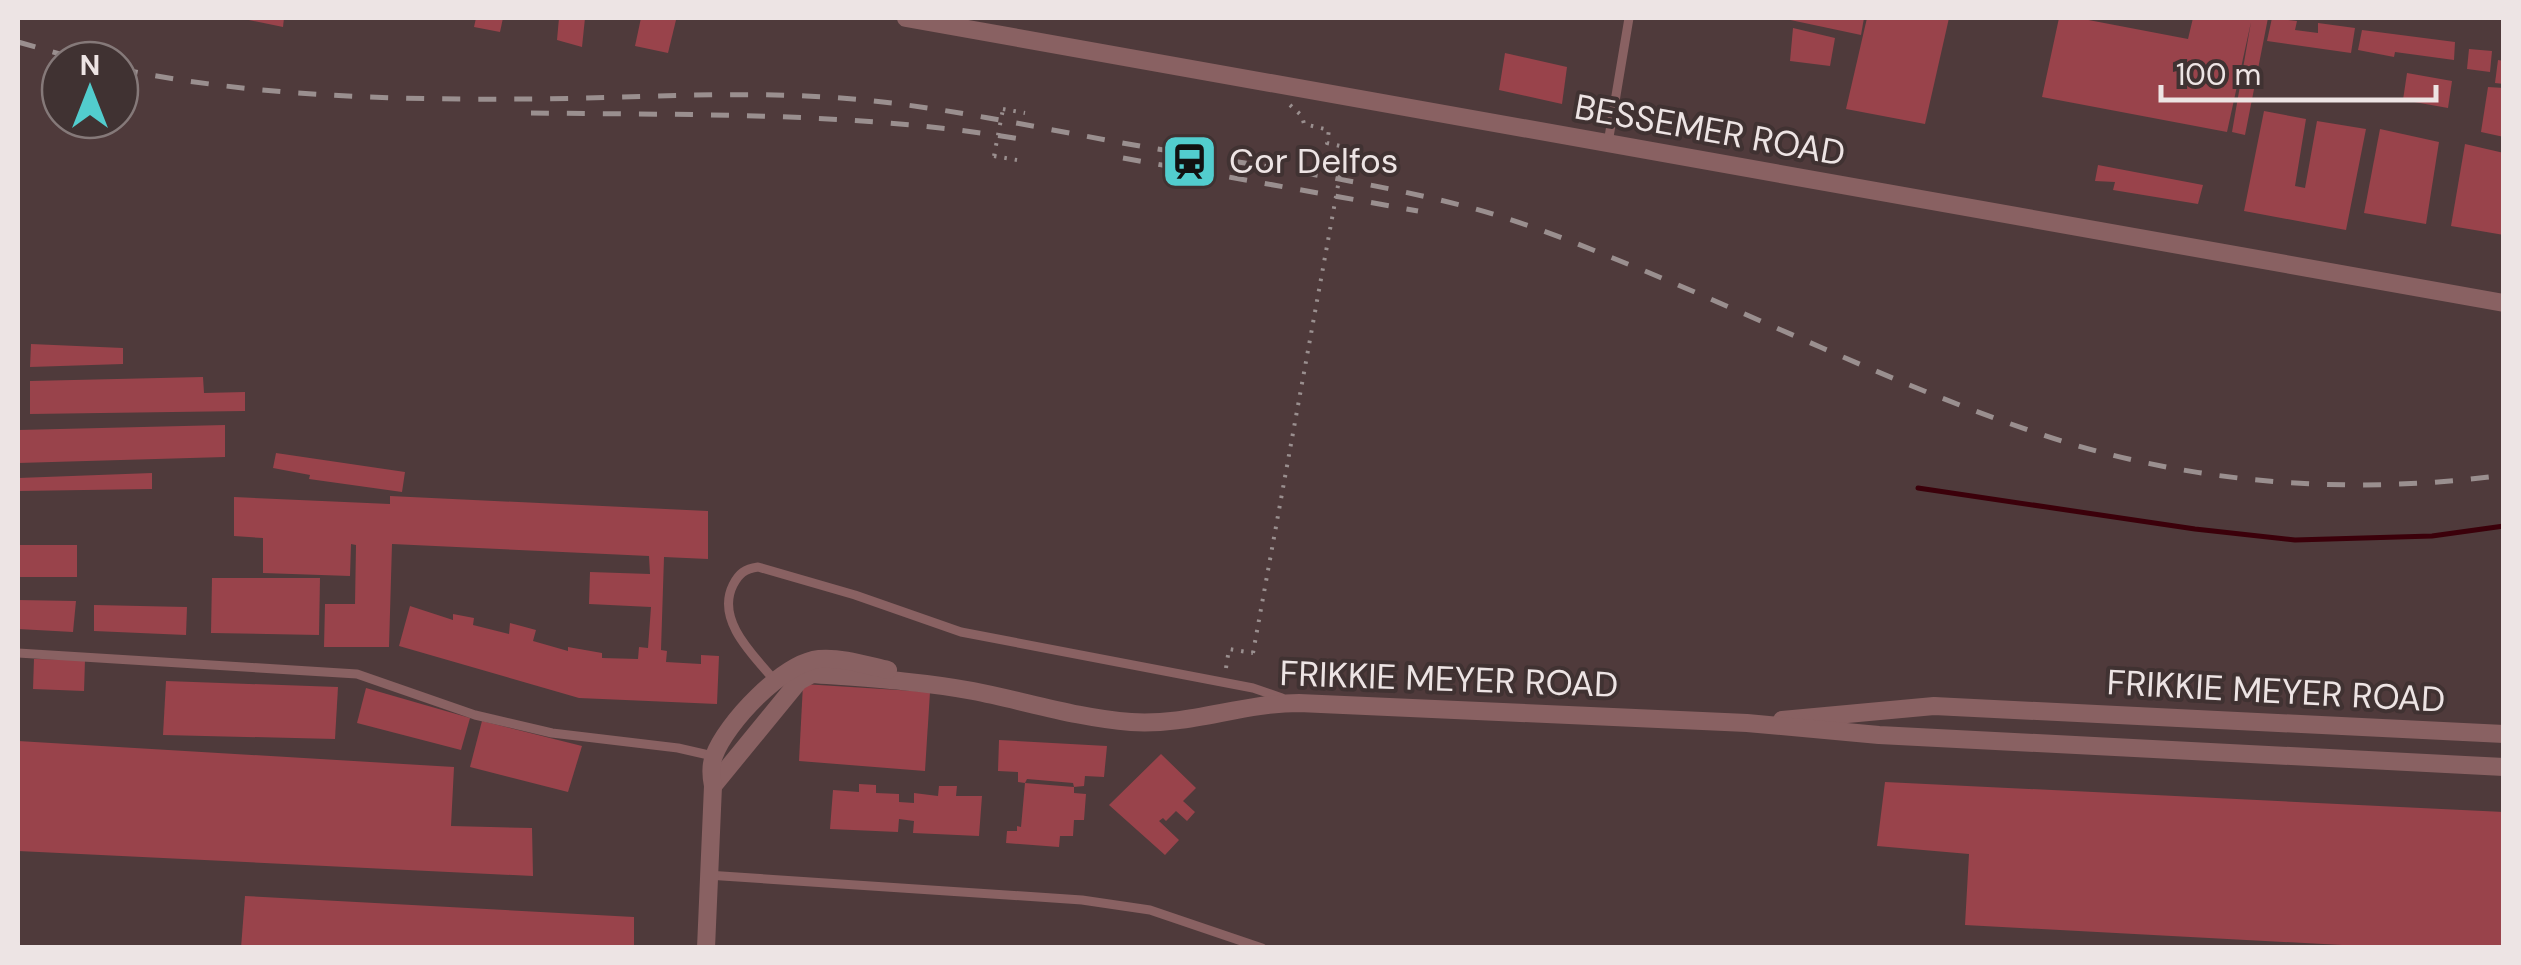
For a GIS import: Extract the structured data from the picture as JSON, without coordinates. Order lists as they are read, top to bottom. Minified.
{"streets":{"street":["BESSEMER ROAD","FRIKKIE MEYER ROAD"]},"places":{"station":["Cor Delfos"]},"scale_bar":"100 m","north":"top"}
